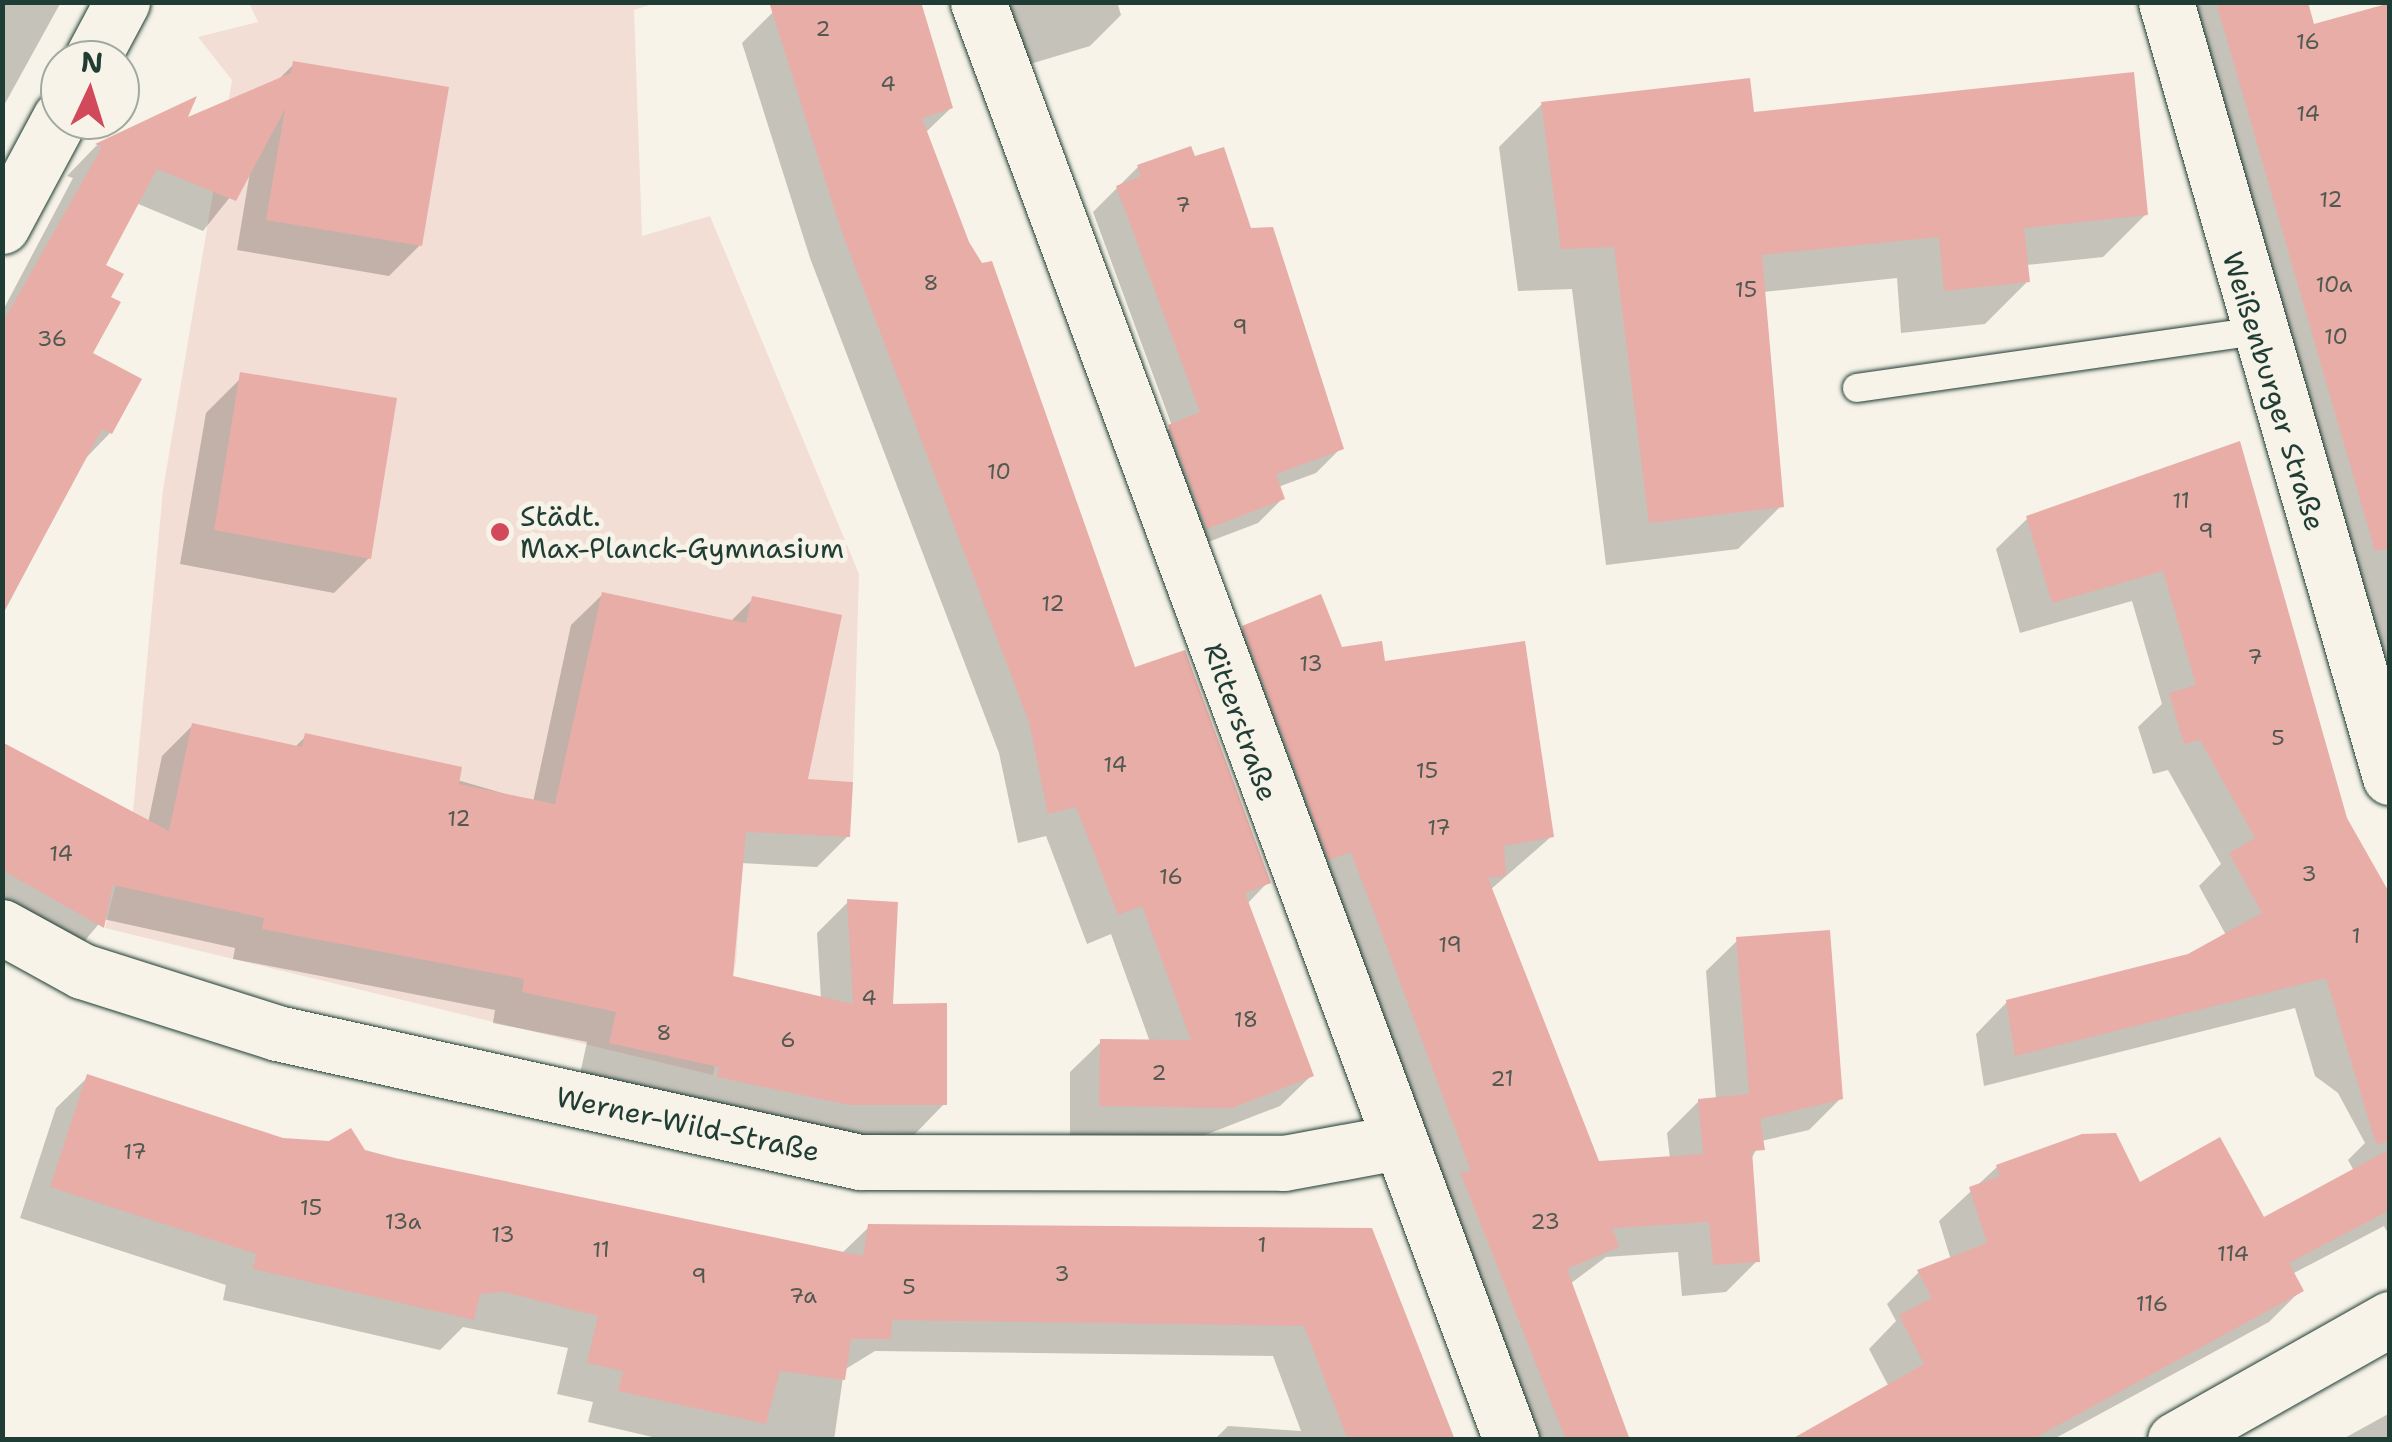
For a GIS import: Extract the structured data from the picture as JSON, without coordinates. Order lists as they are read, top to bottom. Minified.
{"streets":{"street":["Weißenburger Straße","Ritterstraße","Werner-Wild-Straße"]},"crossings":[["Ritterstraße","Werner-Wild-Straße"]],"places":["Städt. Max-Planck-Gymnasium"],"house_numbers":["2","16","4","14","12","7","8","10a","15","9","10","36","10","11","9","12","7","13","5","14","15","12","17","14","3","16","1","19","4","18","8","6","2","21","17","15","13a","23","13","1","11","114","3","9","5","7a","116"],"north":"top"}
